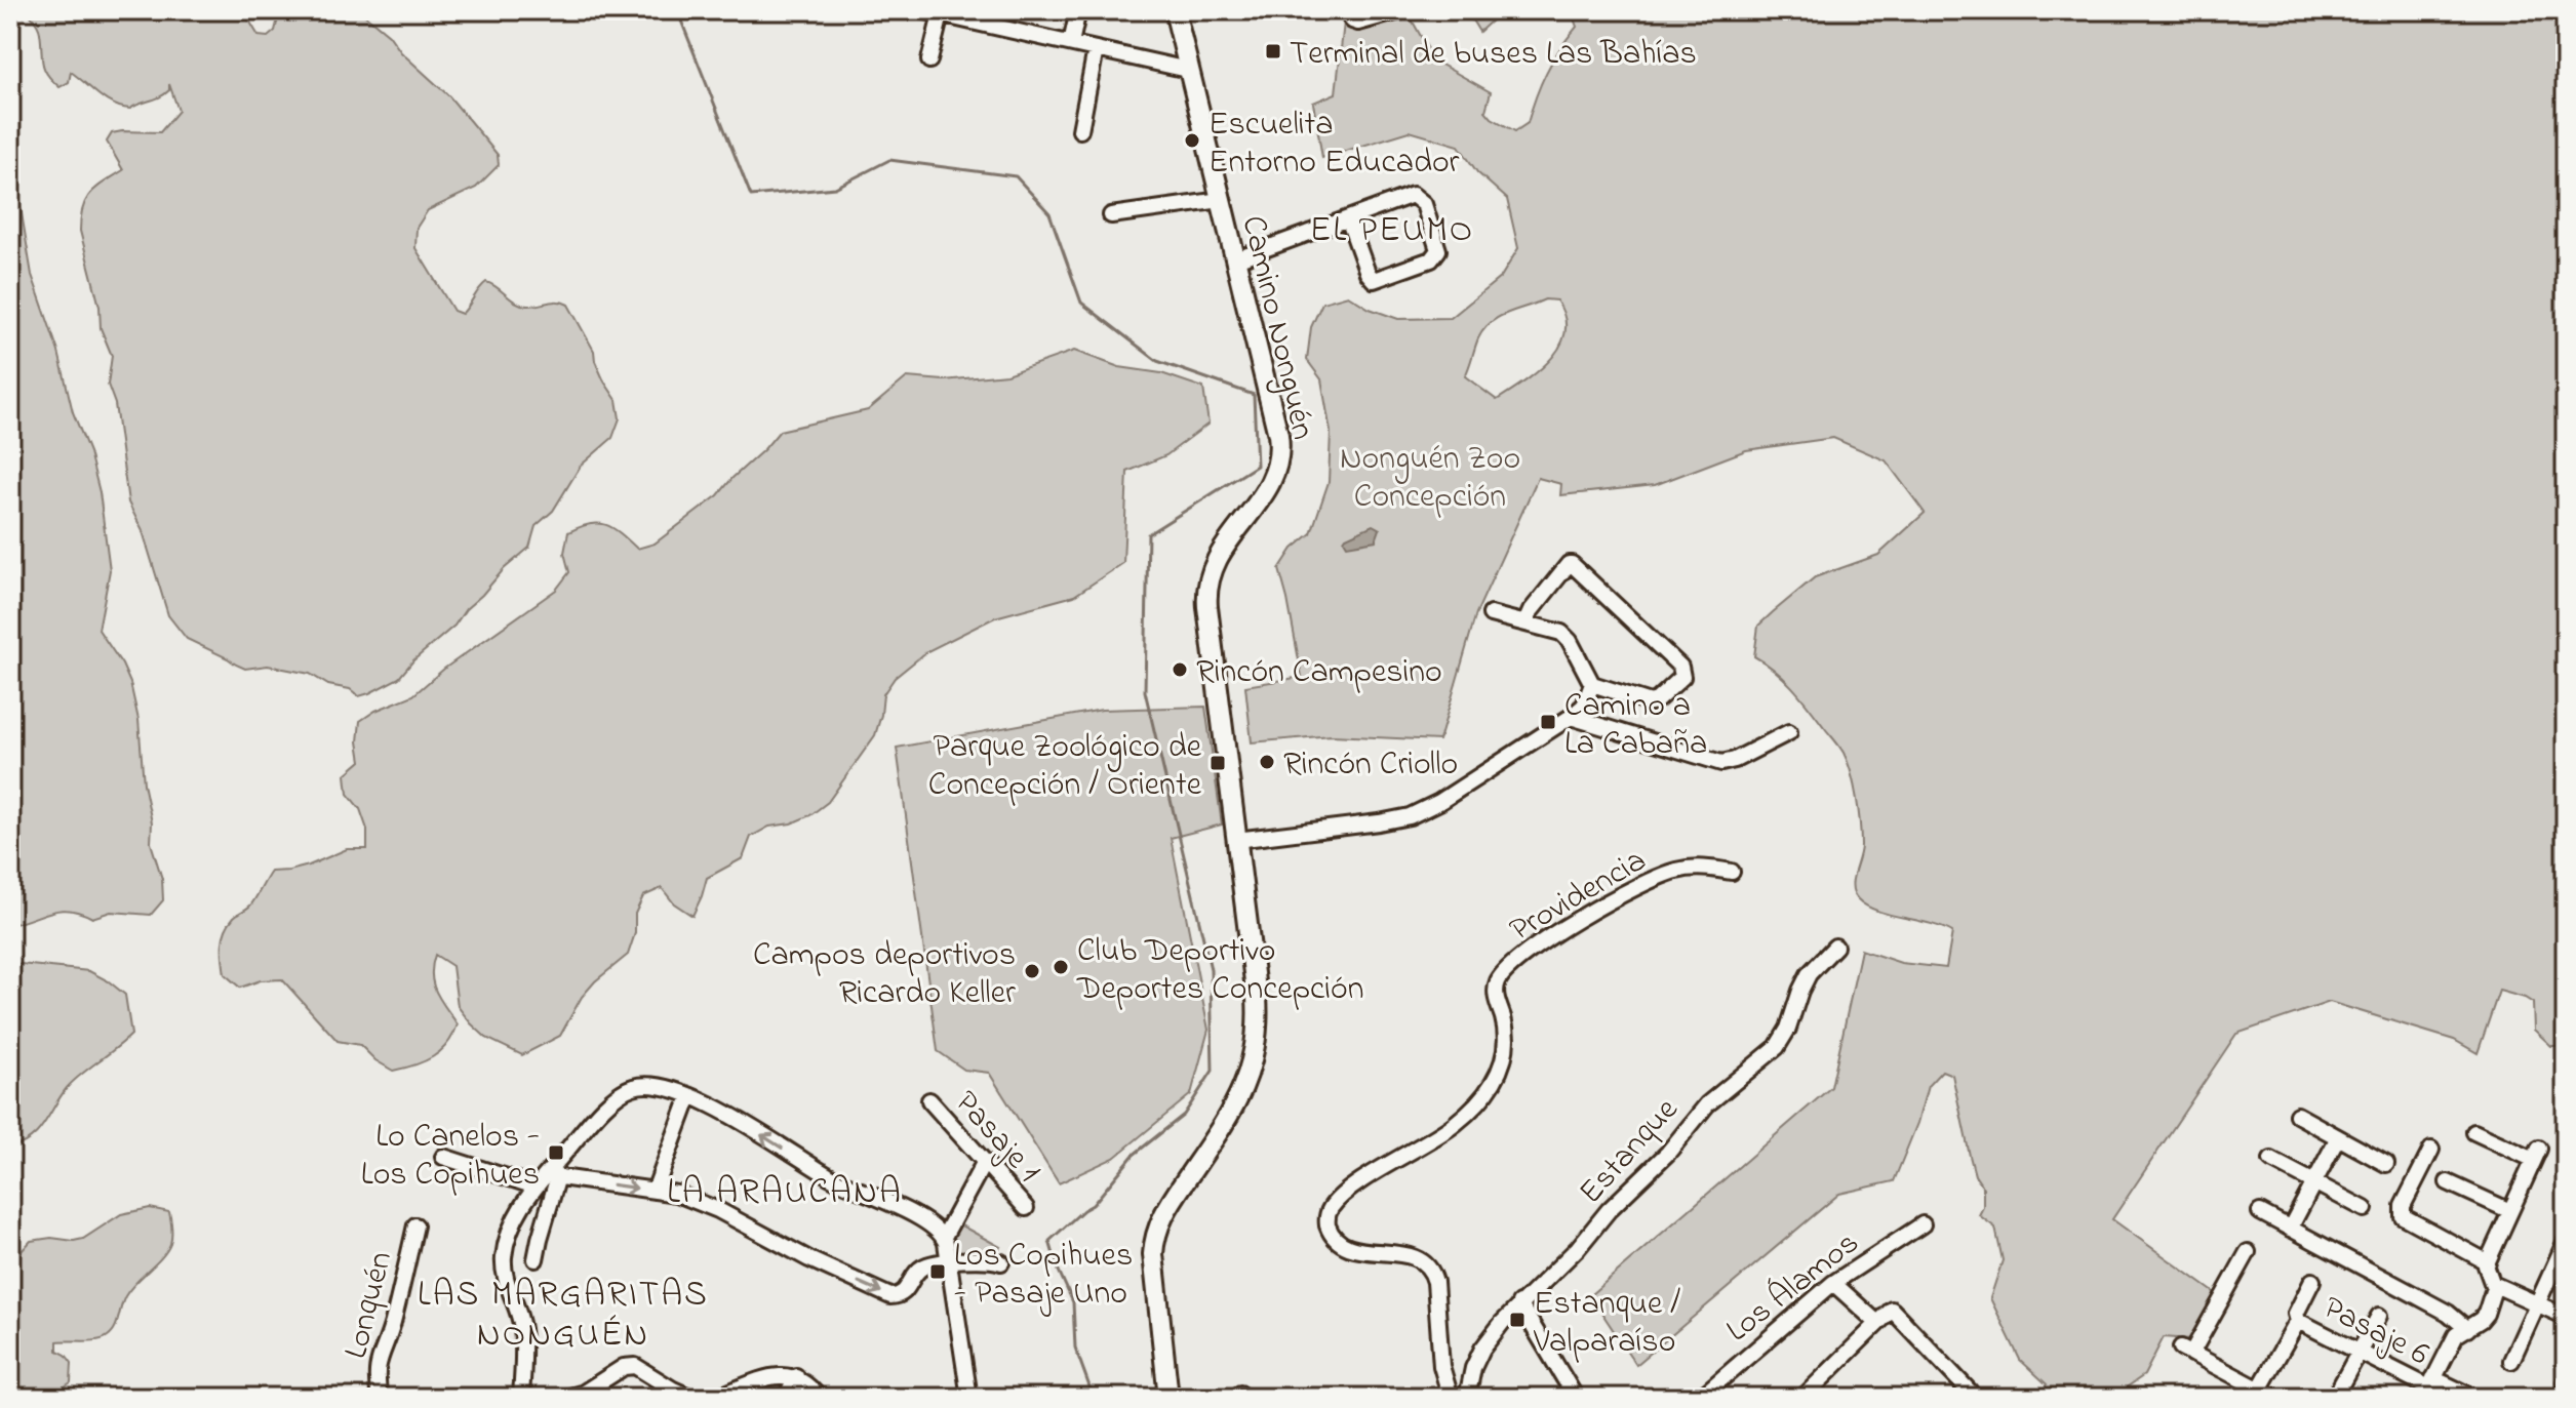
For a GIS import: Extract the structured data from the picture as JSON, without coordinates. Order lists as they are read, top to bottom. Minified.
{"streets":{"main road":["Camino Nonguén"],"street":["Providencia","Pasaje 1","Estanque","Los Álamos","Lonquén","Pasaje 6"]},"districts":["EL PEUMO","LA ARAUCANA","LAS MARGARITAS NONGUÉN"],"parks":["Nonguén Zoo Concepción"],"places":{"transit":["Terminal de buses Las Bahías","Camino a La Cabaña","Parque Zoológico de Concepción / Oriente","Lo Canelos - Los Copihues","Los Copihues - Pasaje Uno","Estanque / Valparaíso"],"other":["Escuelita Entorno Educador","Rincón Campesino","Rincón Criollo","Club Deportivo Deportes Concepción","Campos deportivos Ricardo Keller"]}}
